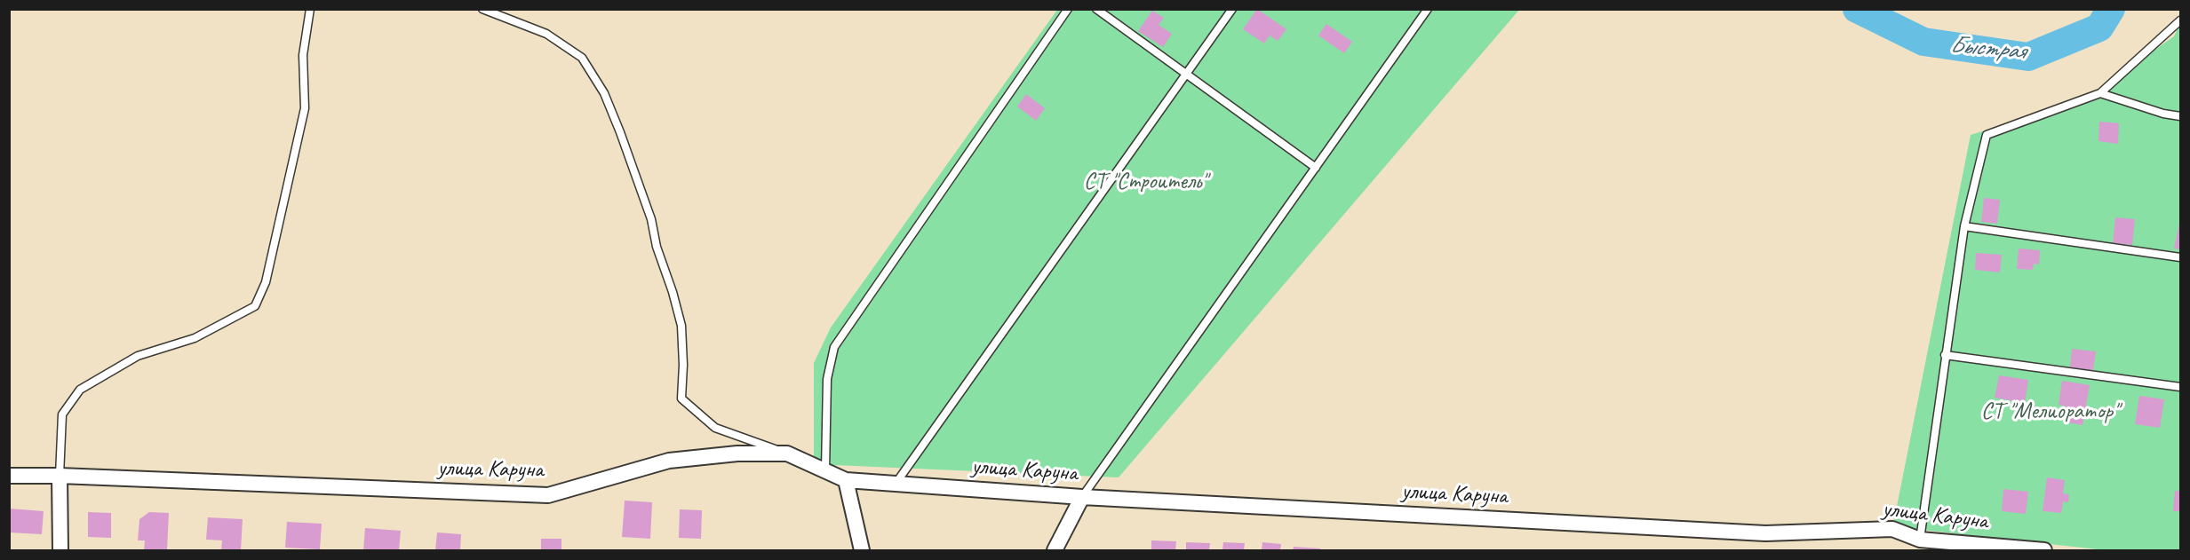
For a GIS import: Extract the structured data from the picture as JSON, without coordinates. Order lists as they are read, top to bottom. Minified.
{"streets":{"street":["улица Каруна"]},"water":["Быстрая"],"parks":["СТ \"Строитель\"","СТ \"Мелиоратор\""]}
